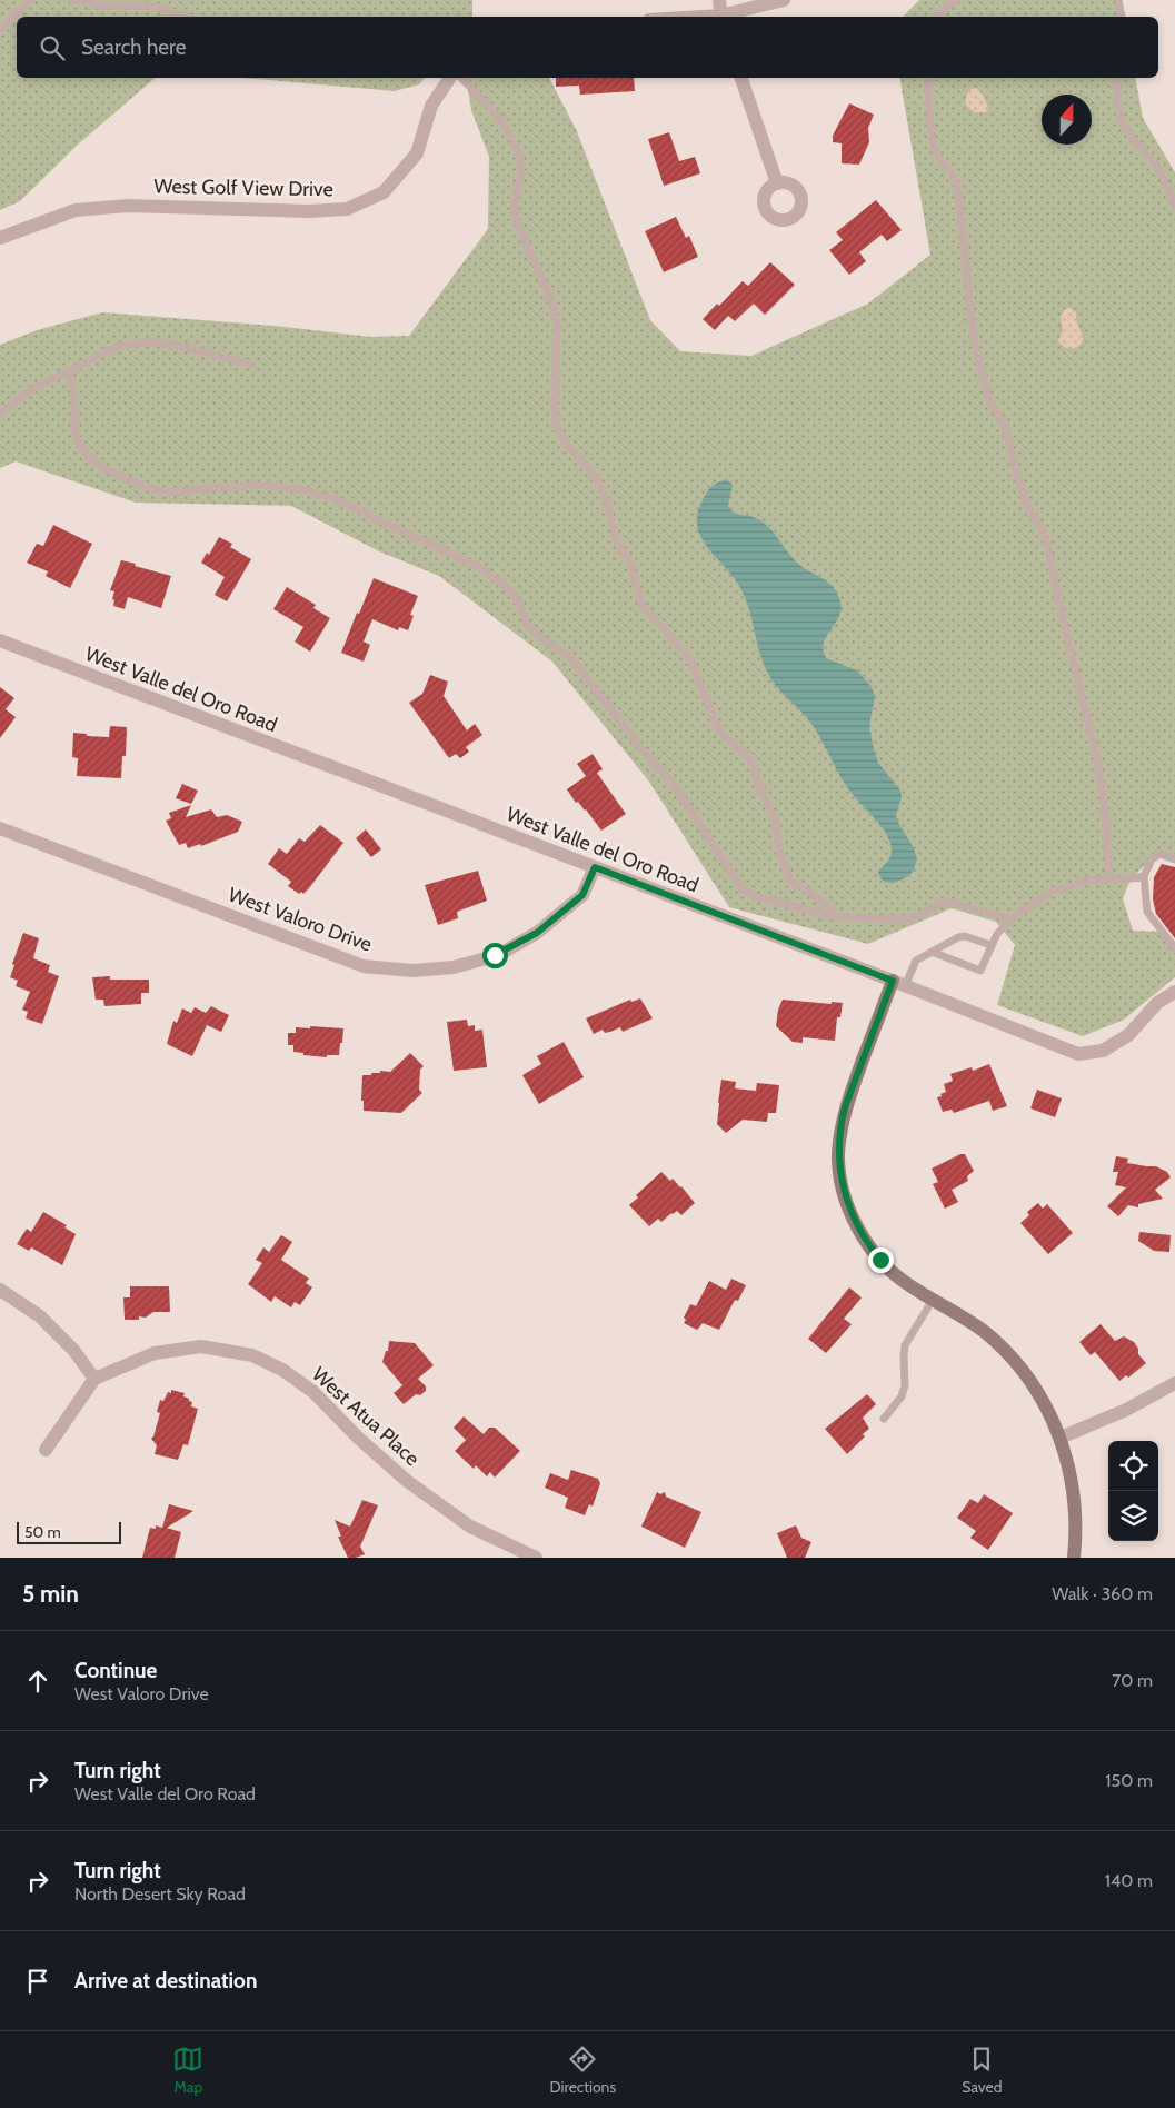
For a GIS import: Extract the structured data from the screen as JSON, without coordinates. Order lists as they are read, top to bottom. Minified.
{"streets":{"street":["West Golf View Drive","West Valle del Oro Road","West Valoro Drive","West Atua Place"]},"crossings":[["West Valle del Oro Road","West Valoro Drive"]],"scale_bar":"50 m","north":"top","page":{"search":"Search here","scale":"50 m","heading":["5 min","Walk · 360 m"],"list":[["Continue","West Valoro Drive","70 m"],["Turn right","West Valle del Oro Road","150 m"],["Turn right","North Desert Sky Road","140 m"],"Arrive at destination"],"nav":["Map","Directions","Saved"]}}
